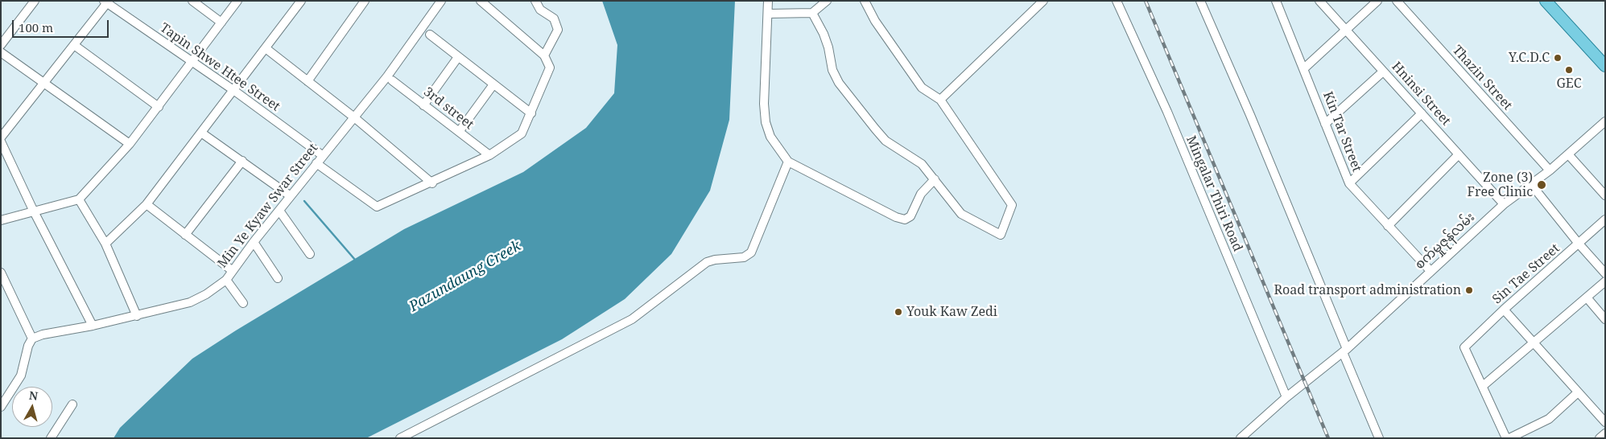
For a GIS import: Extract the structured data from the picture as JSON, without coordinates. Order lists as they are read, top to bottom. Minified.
{"streets":{"street":["Tapin Shwe Htee Street","Thazin Street","Hninsi Street","3rd street","Kin Tar Street","Mingalar Thiri Road","Min Ye Kyaw Swar Street","စက်မှုဇုန်လမ်း","Sin Tae Street"]},"crossings":[["Tapin Shwe Htee Street","Min Ye Kyaw Swar Street"],["Thazin Street","စက်မှုဇုန်လမ်း"],["Hninsi Street","စက်မှုဇုန်လမ်း"],["Kin Tar Street","စက်မှုဇုန်လမ်း"],["Mingalar Thiri Road","စက်မှုဇုန်လမ်း"]],"water":["Pazundaung Creek"],"places":["Y.C.D.C","GEC","Zone (3) Free Clinic","Road transport administration","Youk Kaw Zedi"],"scale_bar":"100 m","north":"top"}
